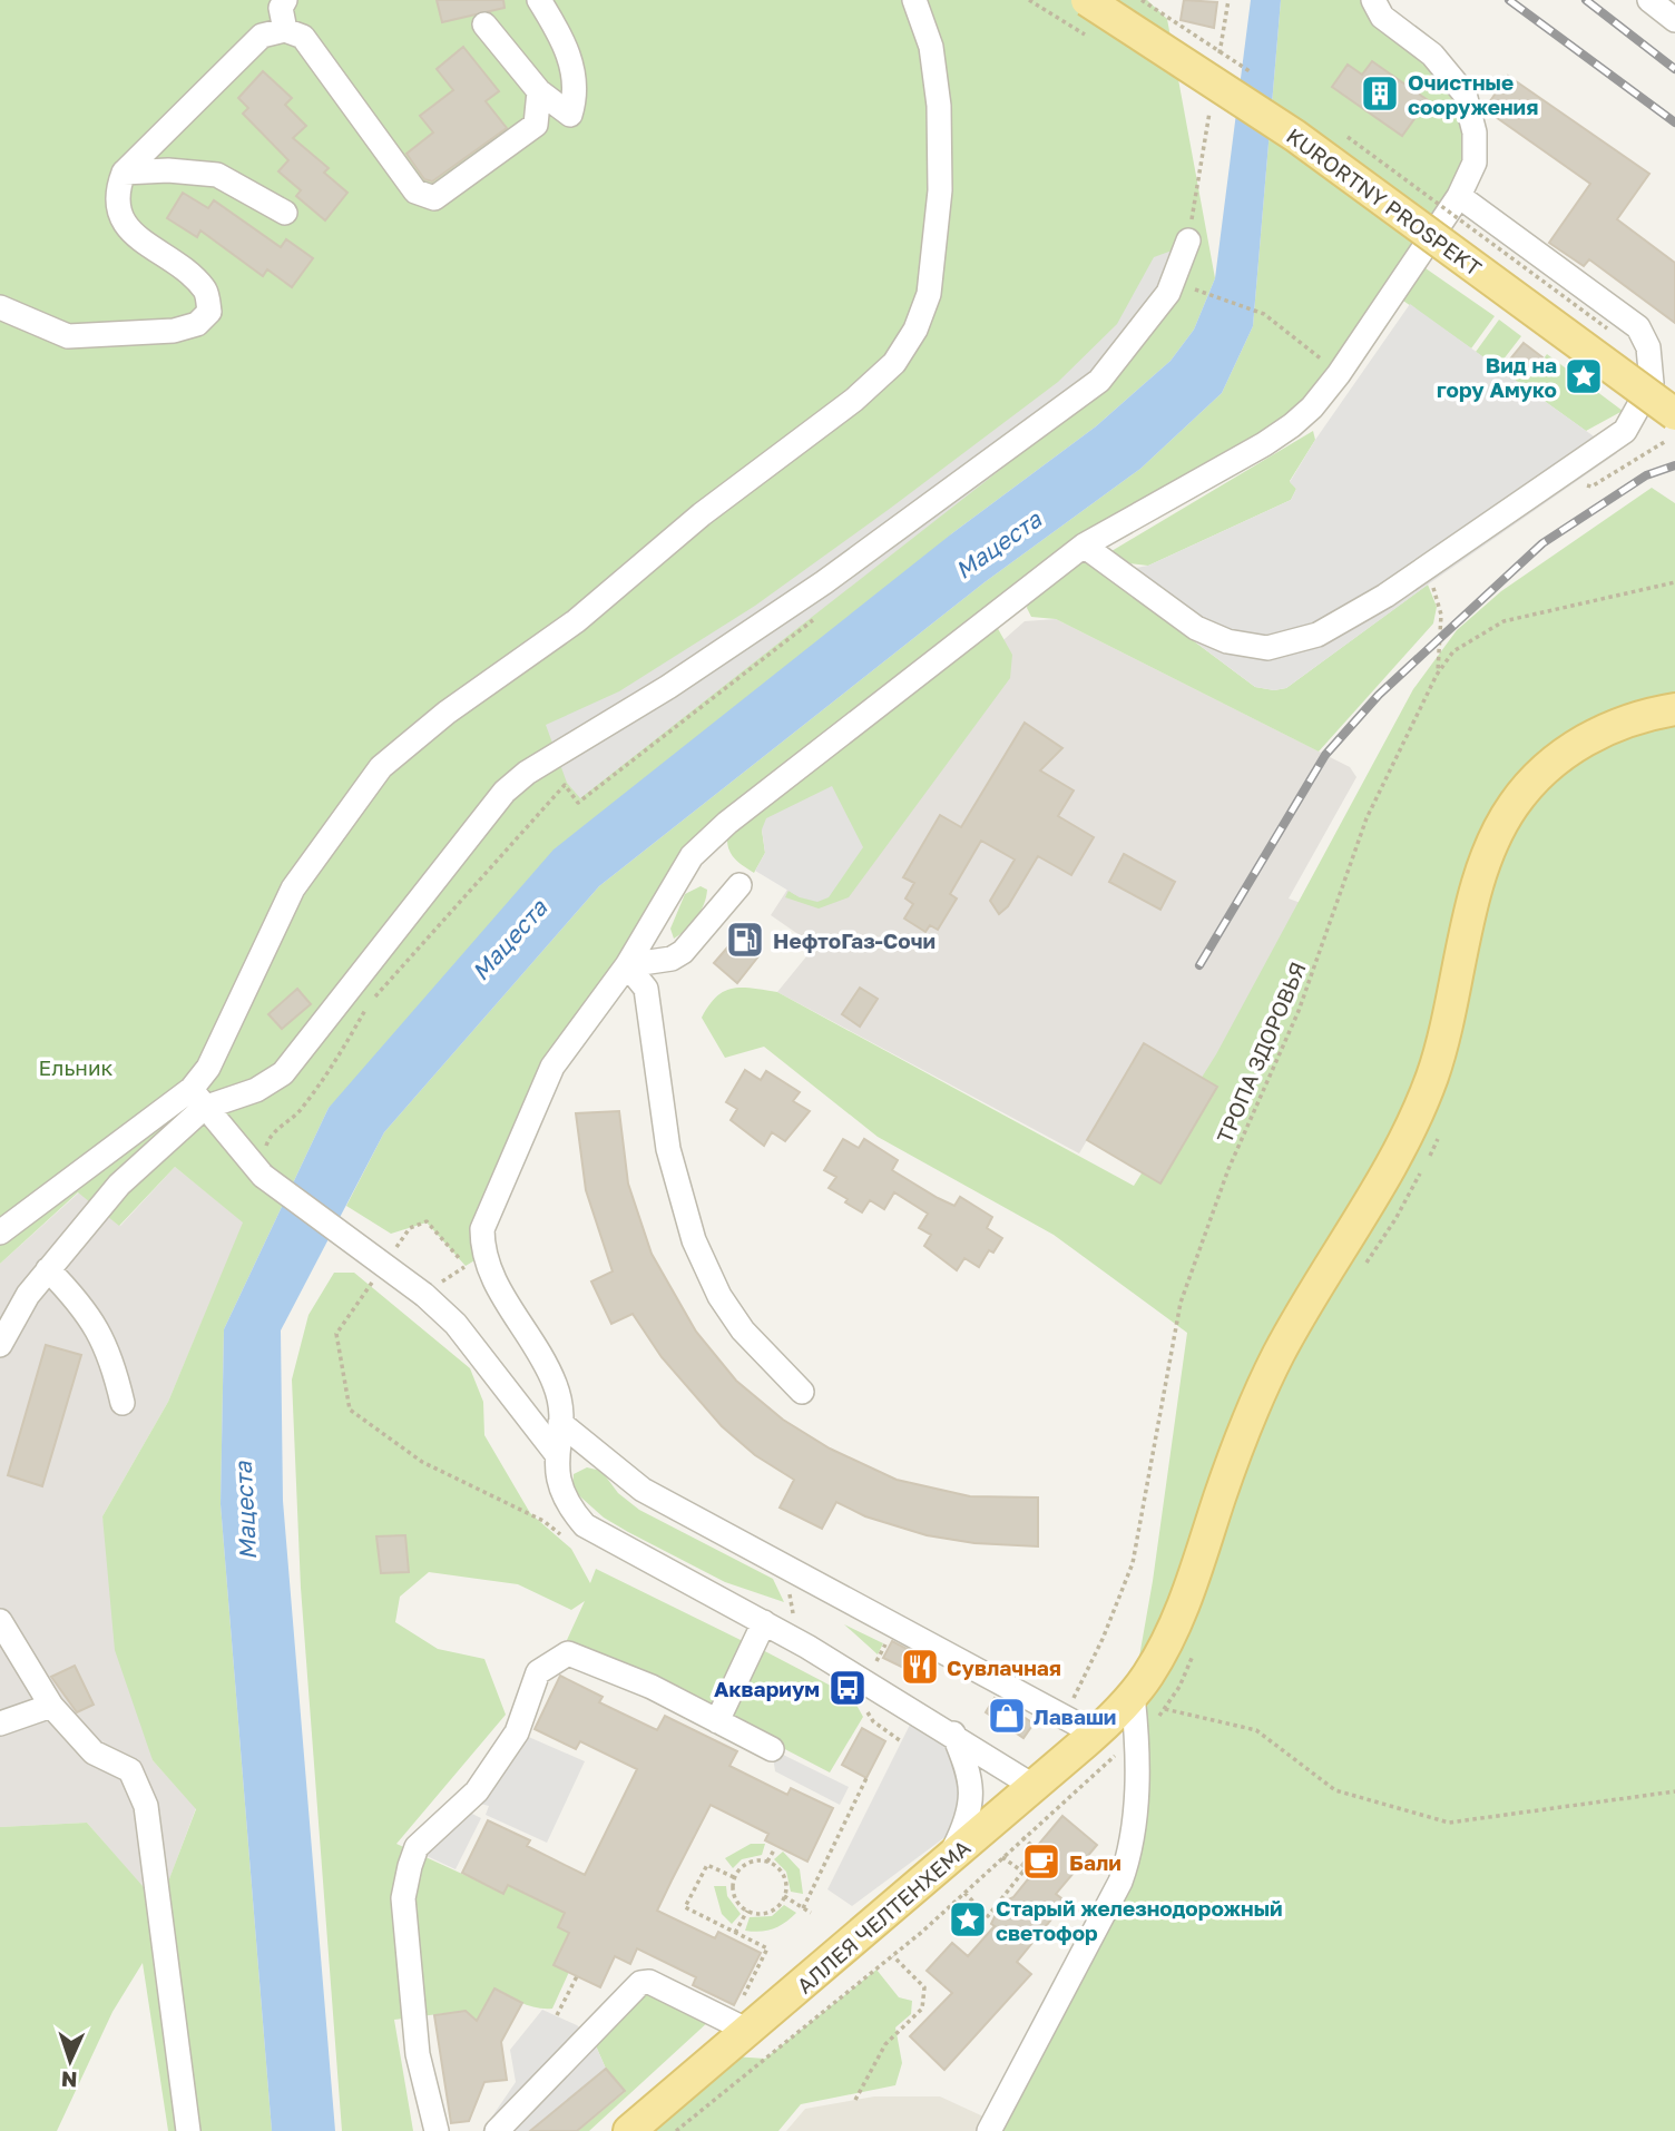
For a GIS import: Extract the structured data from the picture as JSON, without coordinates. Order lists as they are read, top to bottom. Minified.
{"streets":{"main road":["KURORTNY PROSPEKT","АЛЛЕЯ ЧЕЛТЕНХЕМА"],"path":["ТРОПА ЗДОРОВЬЯ"]},"water":["Мацеста"],"parks":["Ельник"],"places":{"building":["Очистные сооружения"],"place":["Вид на гору Амуко","Старый железнодорожный светофор"],"fuel station":["НефтоГаз-Сочи"],"restaurant":["Сувлачная"],"bus stop":["Аквариум"],"shop":["Лаваши"],"cafe":["Бали"]},"north":"bottom"}
